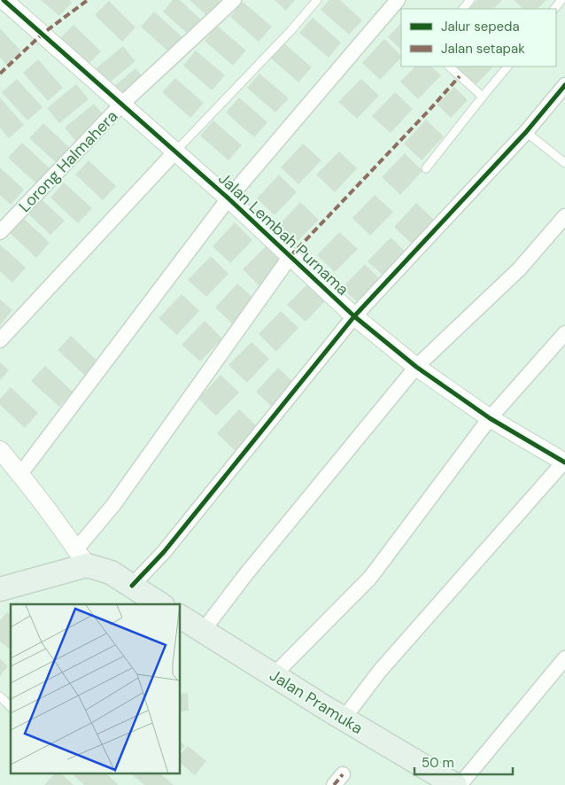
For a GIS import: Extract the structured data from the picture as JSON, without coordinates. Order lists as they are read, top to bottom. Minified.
{"streets":{"main road":["Jalan Pramuka"],"street":["Lorong Halmahera","Jalan Lembah Purnama"]},"crossings":[["Lorong Halmahera","Jalan Lembah Purnama"]],"legend":["Jalur sepeda","Jalan setapak"],"scale_bar":"50 m"}
